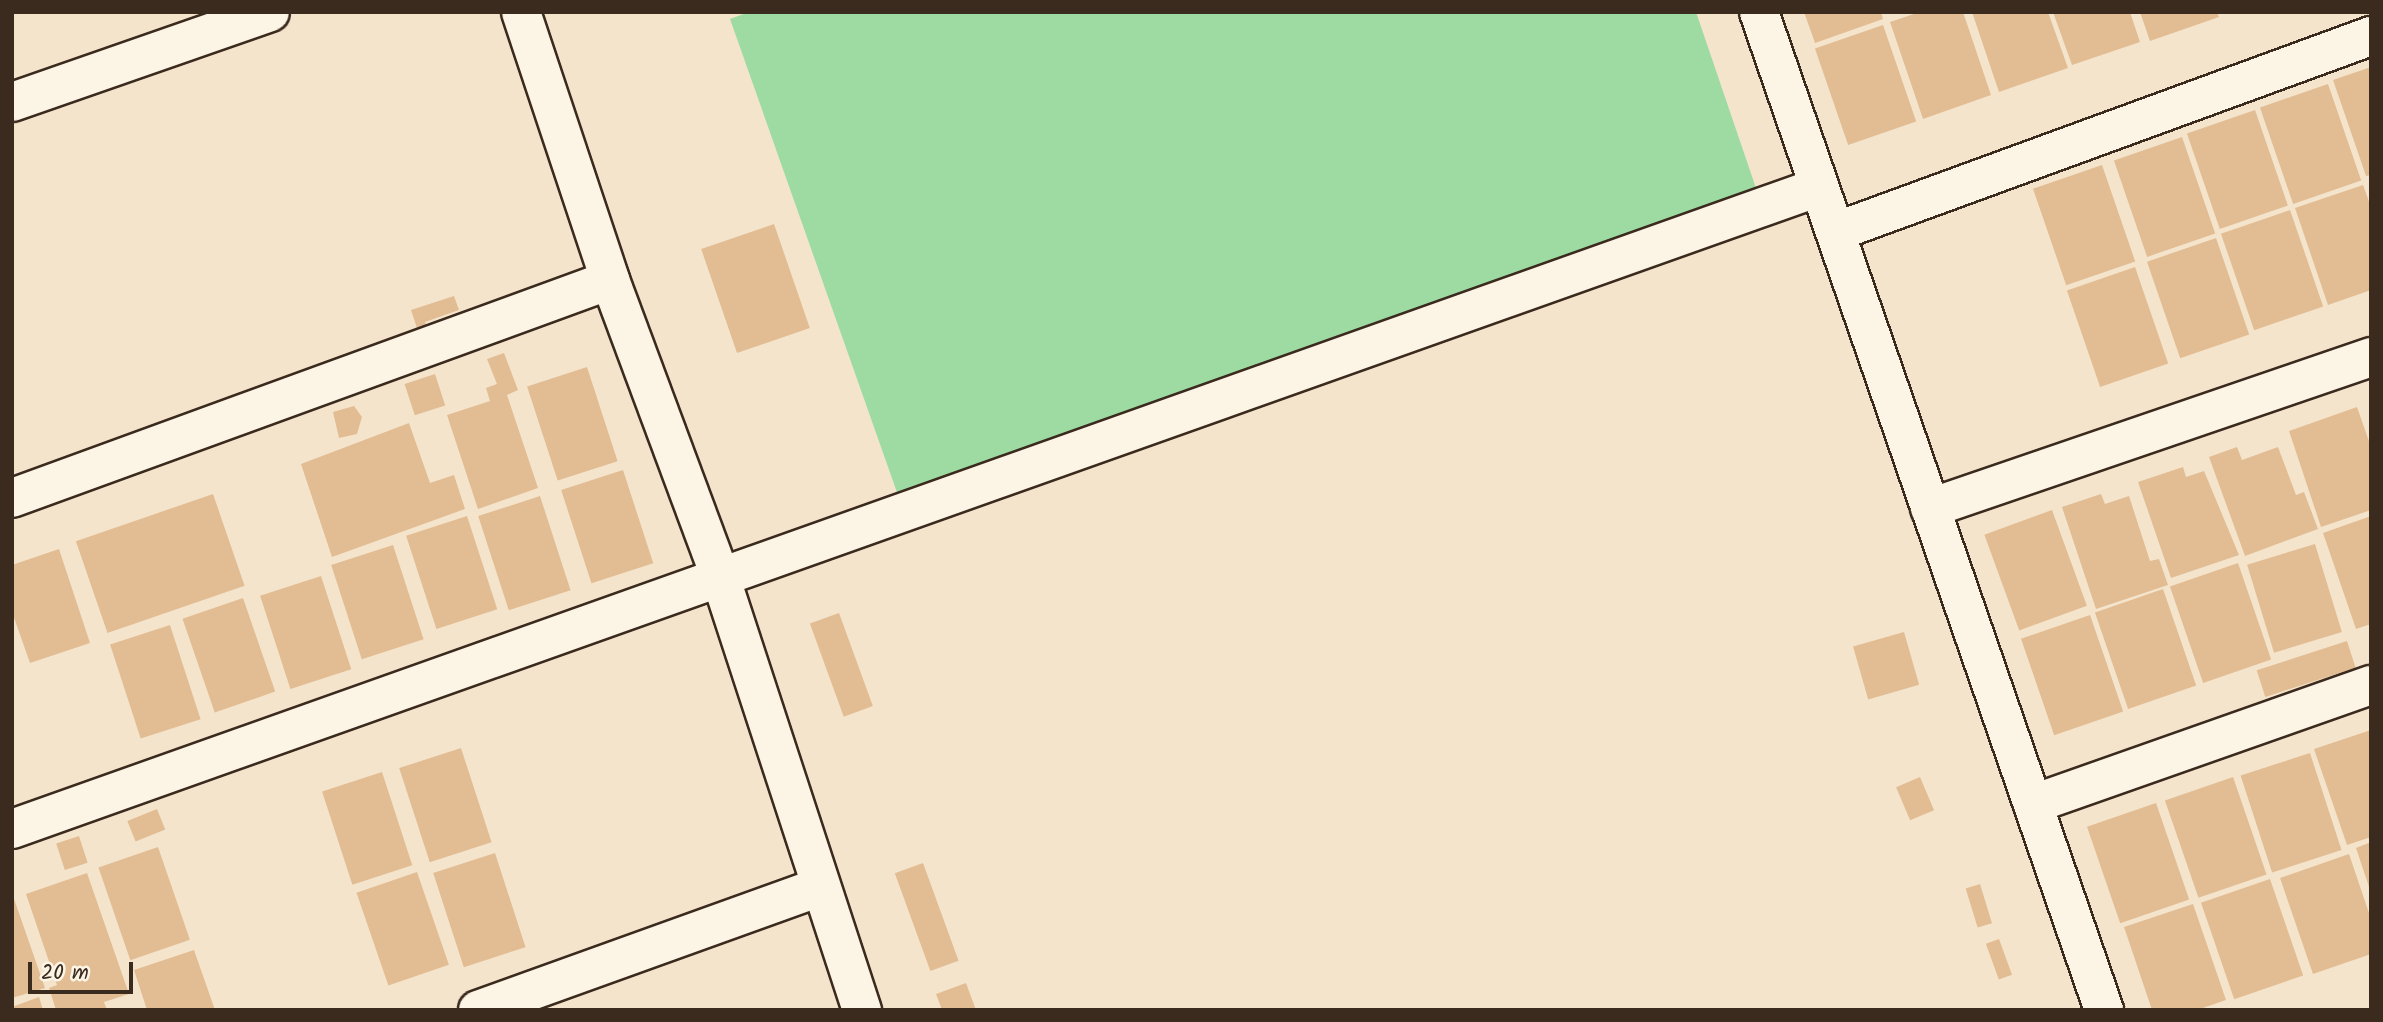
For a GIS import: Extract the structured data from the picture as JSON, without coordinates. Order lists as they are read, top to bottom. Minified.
{"scale_bar":"20 m"}
